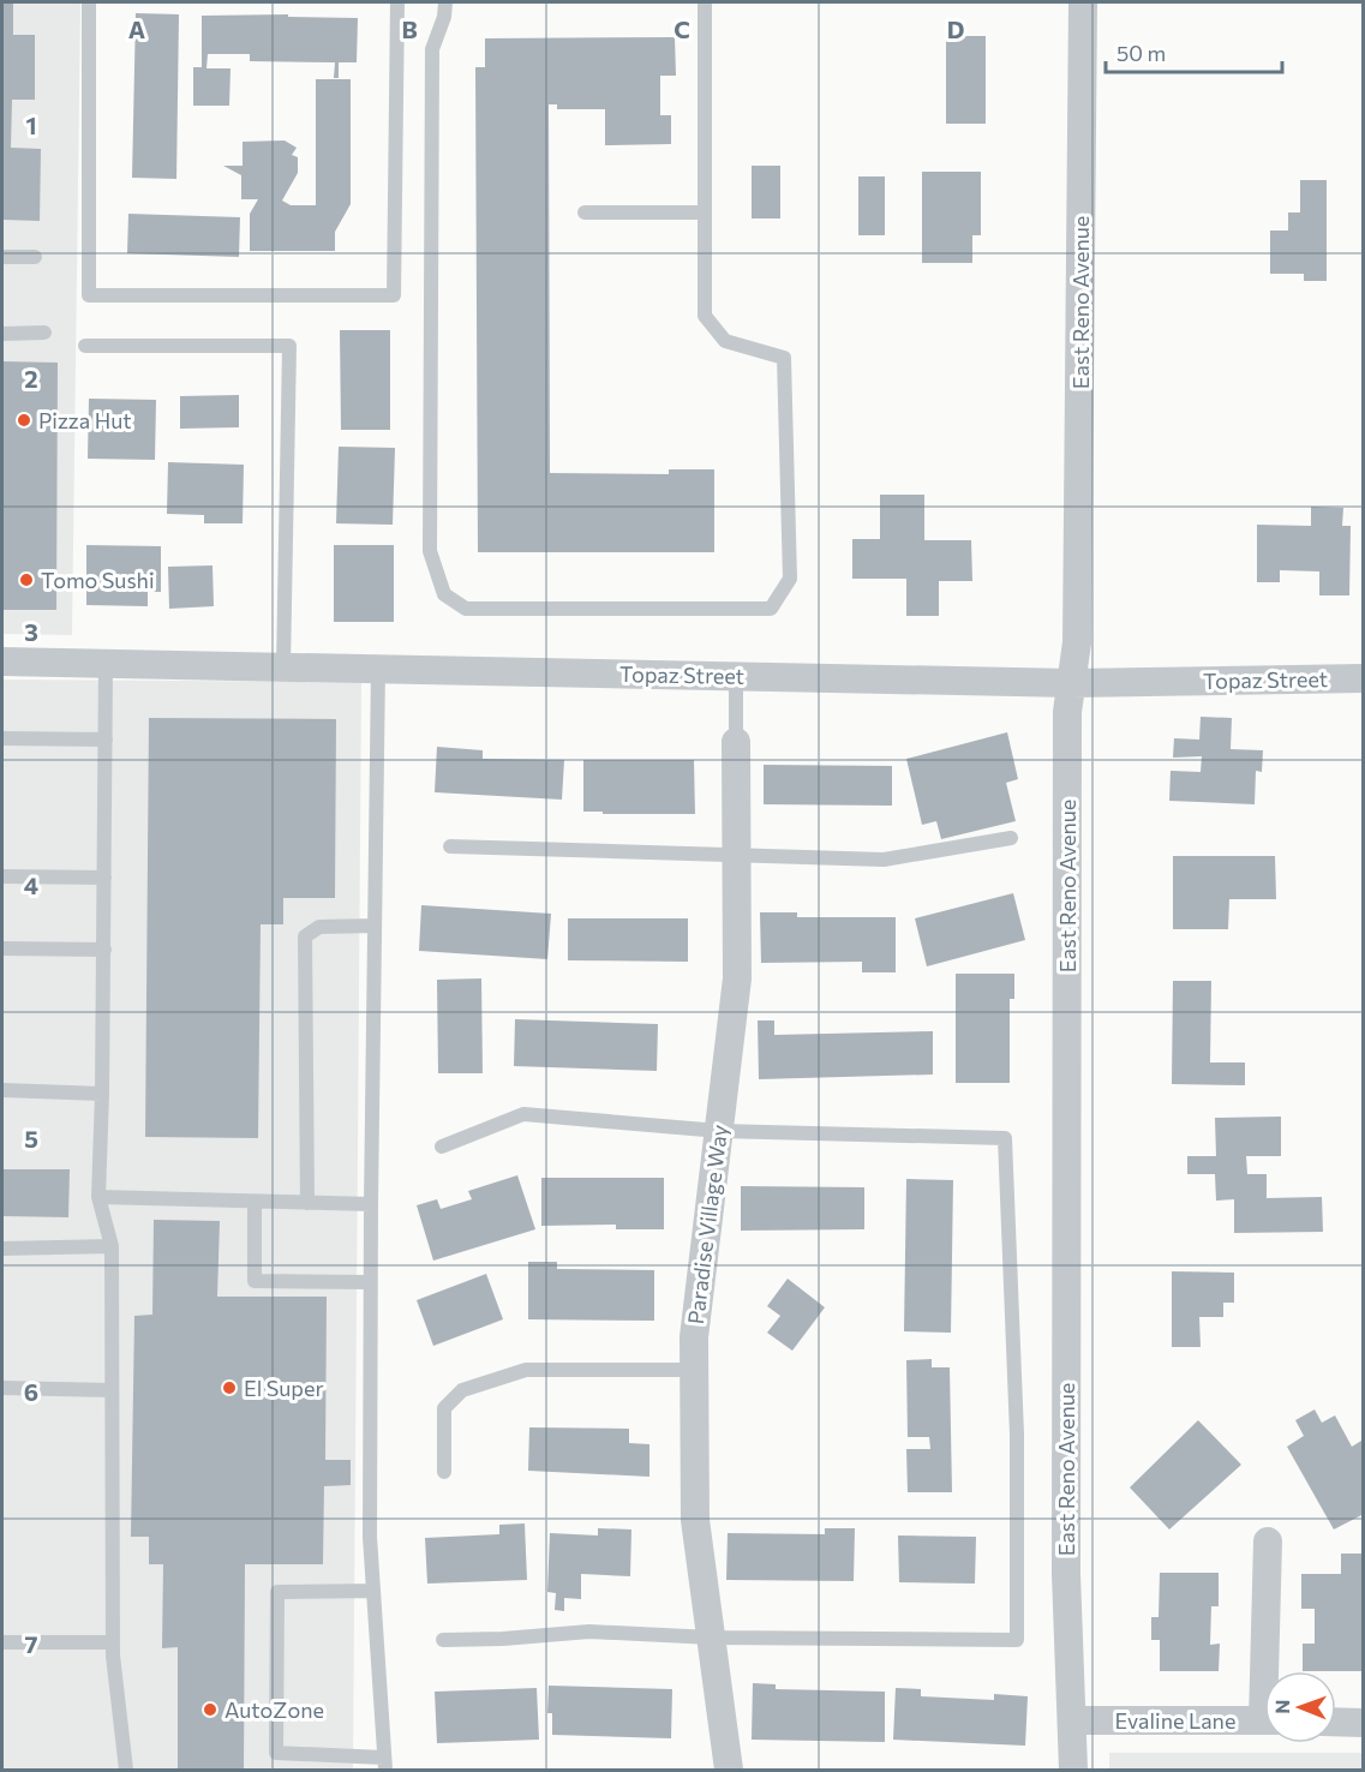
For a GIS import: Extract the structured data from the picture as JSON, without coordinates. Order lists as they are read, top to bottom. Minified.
{"streets":{"street":["East Reno Avenue","Topaz Street","Paradise Village Way","Evaline Lane"]},"crossings":[["East Reno Avenue","Topaz Street"],["East Reno Avenue","Evaline Lane"],["Topaz Street","Paradise Village Way"]],"places":["Pizza Hut","Tomo Sushi","El Super","AutoZone"],"scale_bar":"50 m","north":"left","grid":{"columns":["A","B","C","D"],"rows":["1","2","3","4","5","6","7"]}}
